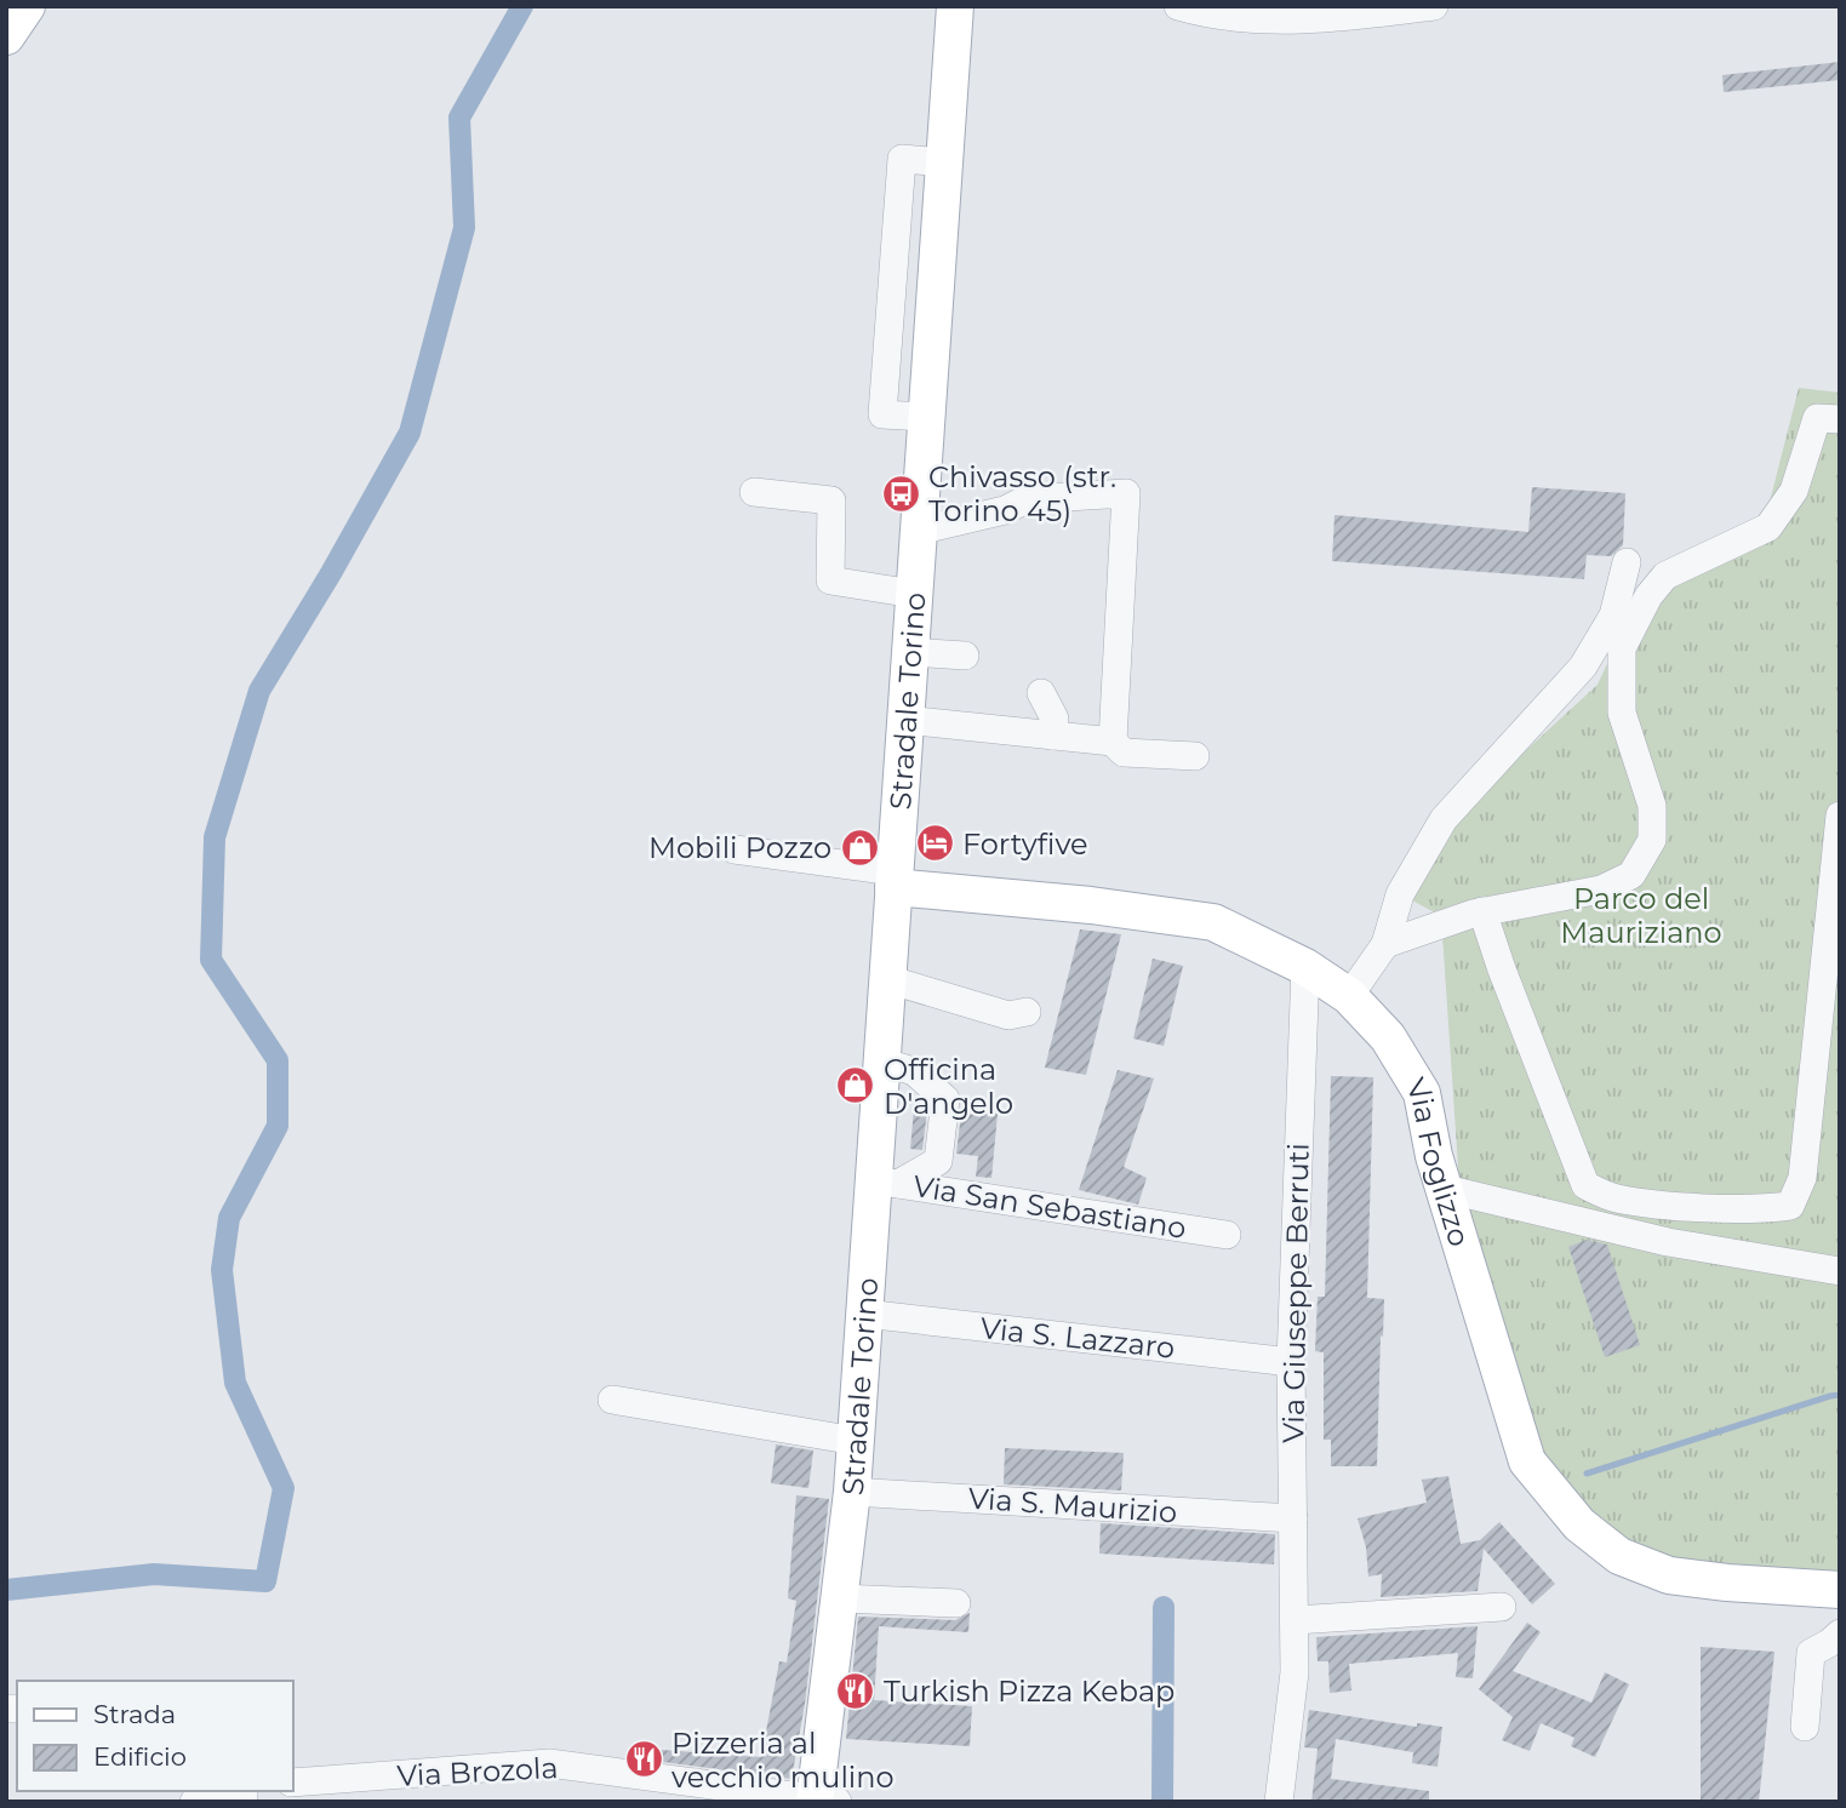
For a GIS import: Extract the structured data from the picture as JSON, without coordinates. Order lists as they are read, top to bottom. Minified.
{"streets":{"main road":["Stradale Torino","Via Foglizzo"],"street":["Via San Sebastiano","Via Giuseppe Berruti","Via S. Lazzaro","Via S. Maurizio","Via Brozola"]},"crossings":[["Stradale Torino","Via Foglizzo"],["Stradale Torino","Via San Sebastiano"],["Stradale Torino","Via S. Lazzaro"],["Stradale Torino","Via S. Maurizio"],["Stradale Torino","Via Brozola"],["Via Foglizzo","Via Giuseppe Berruti"],["Via Giuseppe Berruti","Via S. Lazzaro"],["Via Giuseppe Berruti","Via S. Maurizio"]],"parks":["Parco del Mauriziano"],"places":{"bus stop":["Chivasso (str. Torino 45)"],"hotel":["Fortyfive"],"shop":["Mobili Pozzo","Officina D'angelo"],"restaurant":["Turkish Pizza Kebap","Pizzeria al vecchio mulino"]},"legend":["Strada","Edificio"]}
